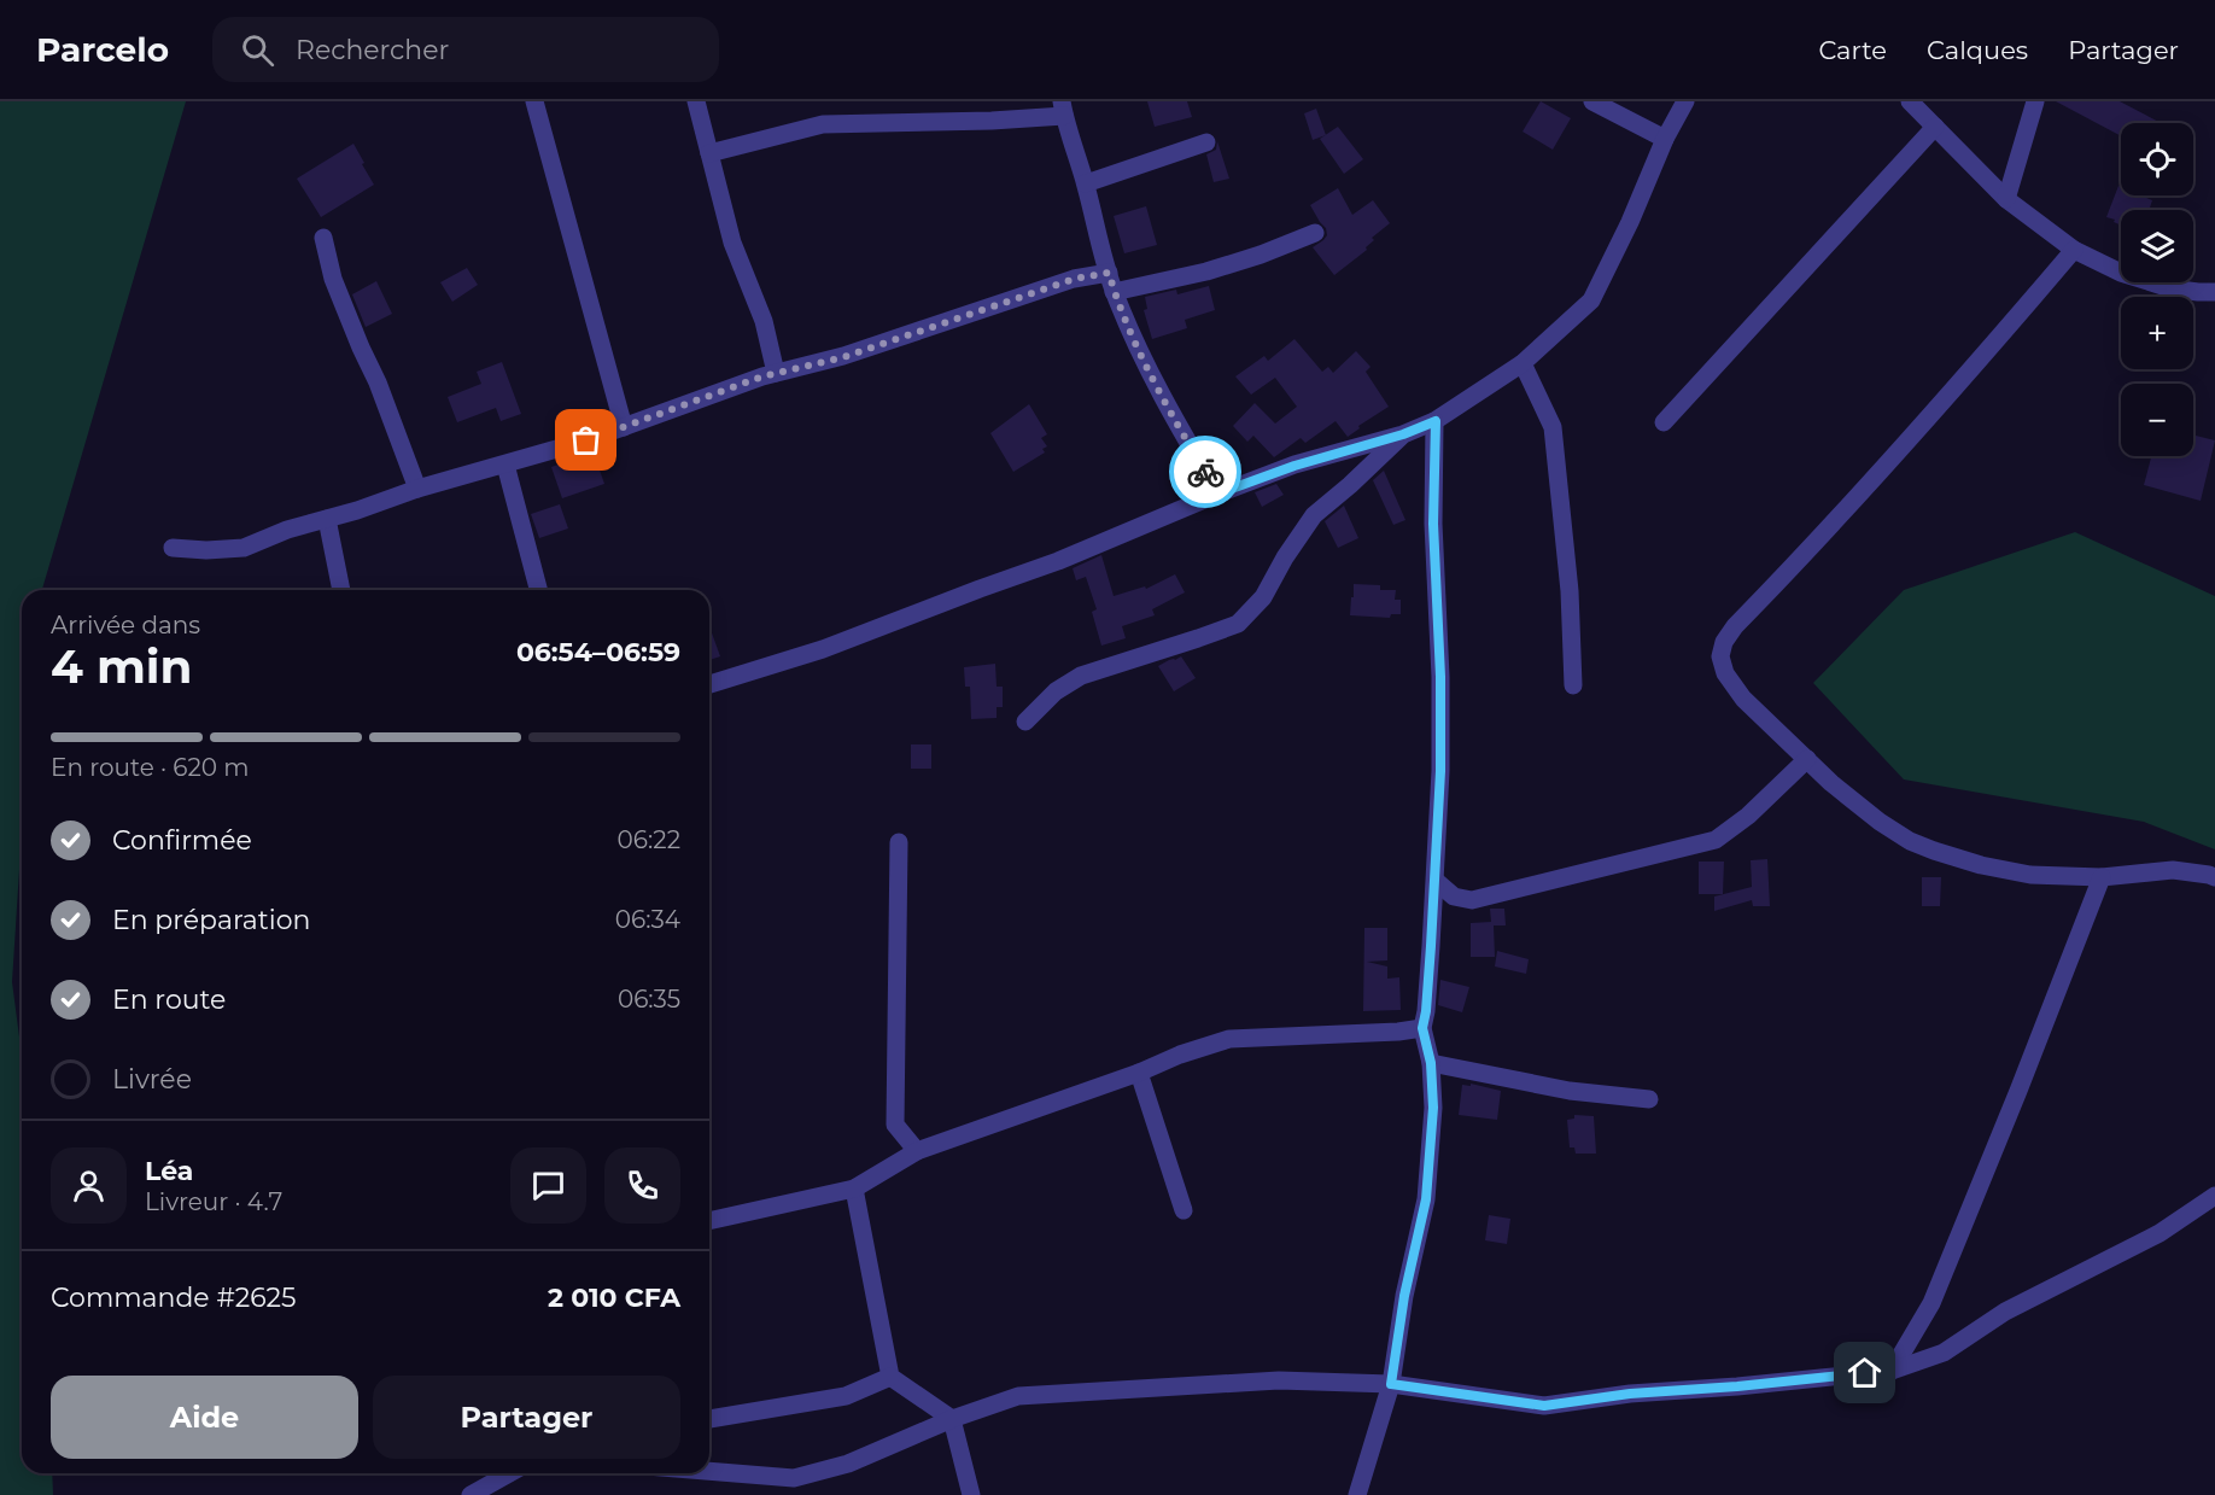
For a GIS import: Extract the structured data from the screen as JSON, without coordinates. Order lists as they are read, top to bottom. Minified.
{"page":{"header":"Parcelo","search":"Rechercher","nav":["Carte","Calques","Partager"],"map_buttons":["+","−"],"heading":["4 min","Arrivée dans","06:54–06:59"],"panel":["Léa","Livreur · 4.7","Commande #2625","2 010 CFA"],"bar":"En route · 620 m","list":[["Confirmée","06:22"],["En préparation","06:34"],["En route","06:35"],"Livrée"],"buttons":["Aide","Partager"]}}
